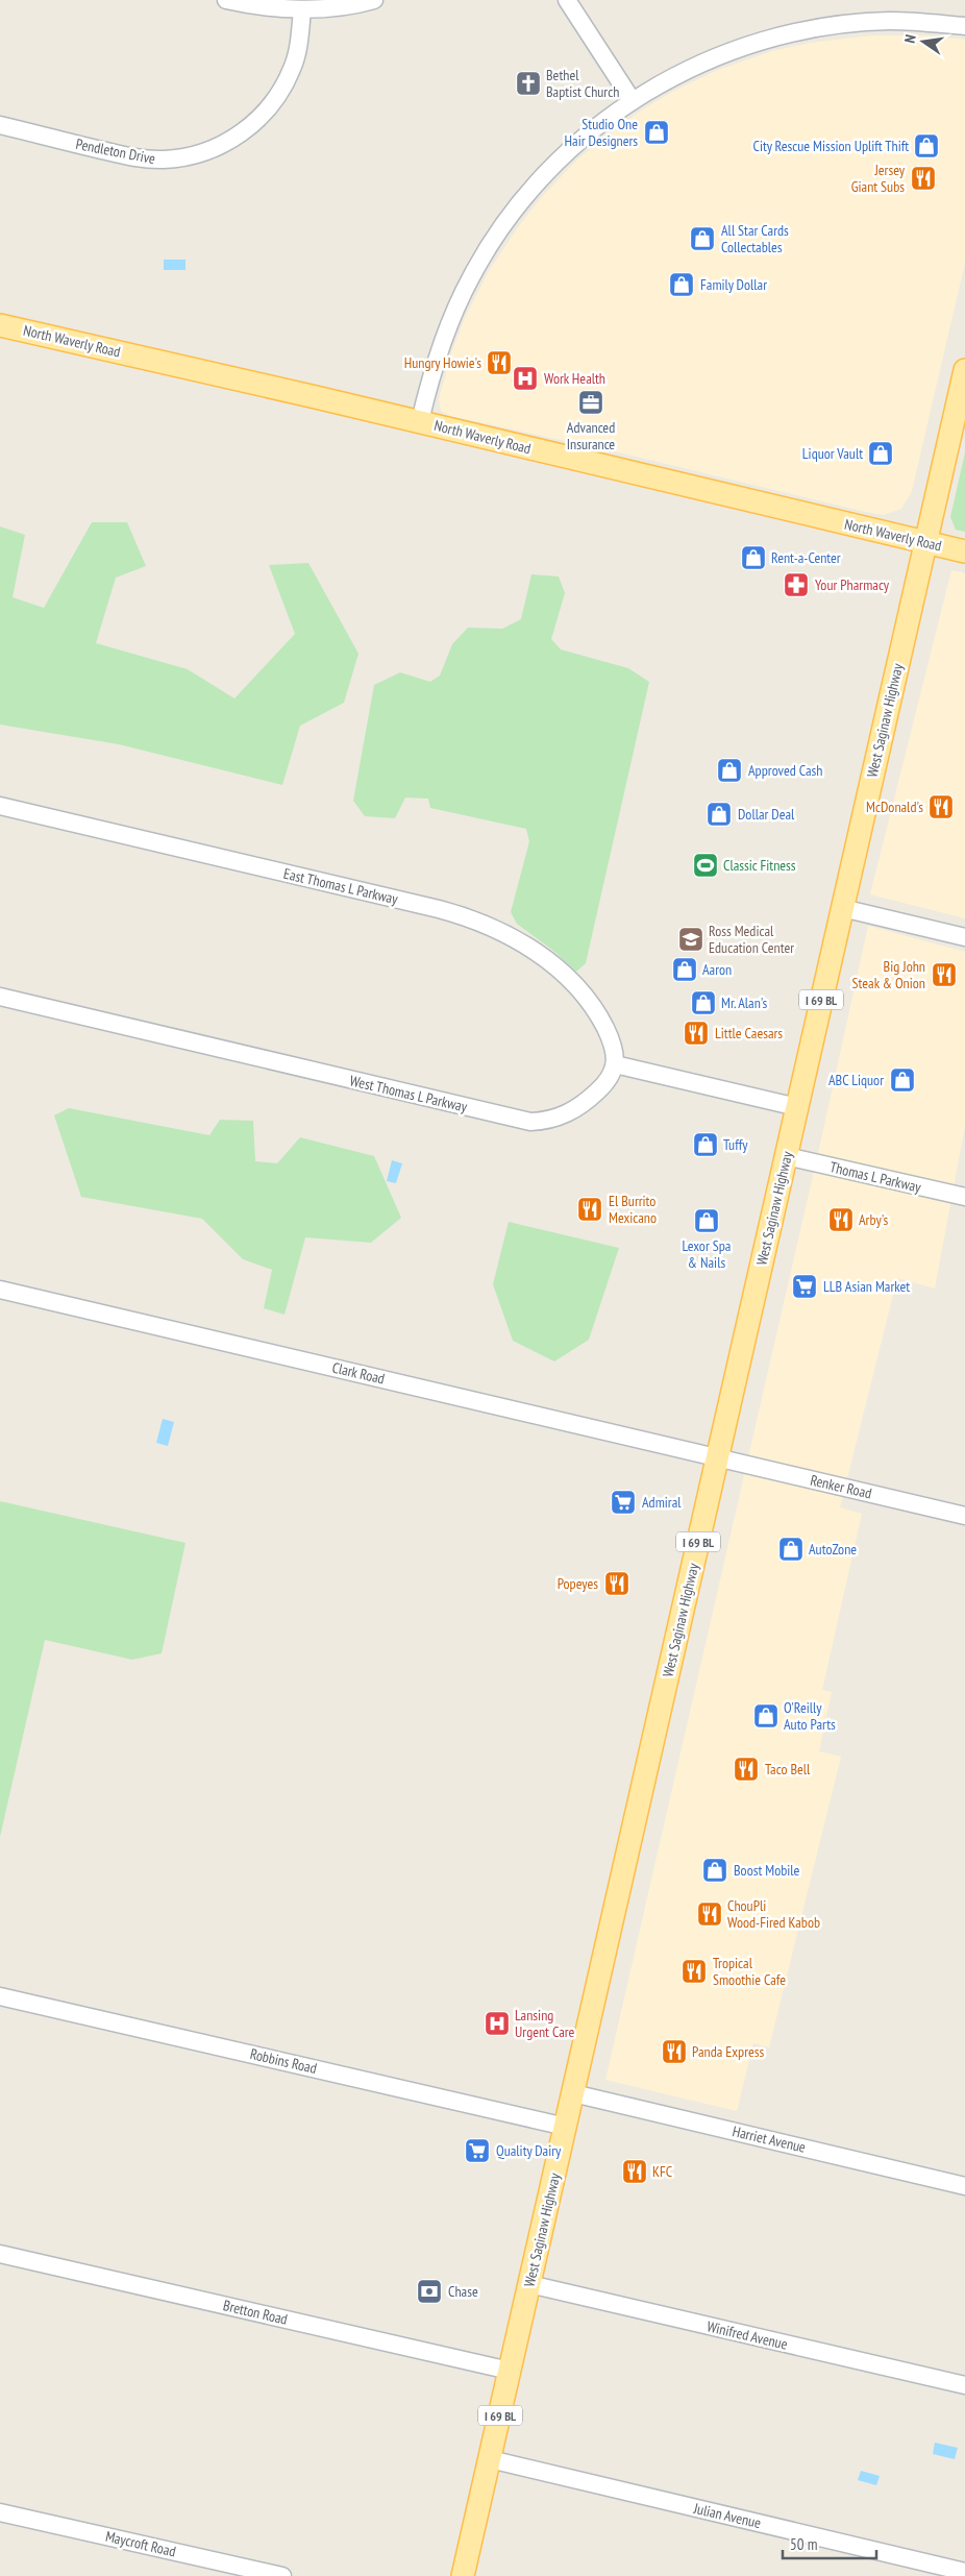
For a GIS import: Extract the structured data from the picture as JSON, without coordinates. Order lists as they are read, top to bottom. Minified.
{"streets":{"main road":["North Waverly Road","West Saginaw Highway","I 69 BL"],"street":["Pendleton Drive","East Thomas L Parkway","West Thomas L Parkway","Thomas L Parkway","Clark Road","Renker Road","Robbins Road","Harriet Avenue","Bretton Road","Winifred Avenue","Julian Avenue","Maycroft Road"]},"crossings":[["North Waverly Road","West Saginaw Highway"],["North Waverly Road","I 69 BL"],["West Saginaw Highway","I 69 BL"],["West Saginaw Highway","Thomas L Parkway"],["West Saginaw Highway","Clark Road"],["West Saginaw Highway","Renker Road"],["West Saginaw Highway","Robbins Road"],["West Saginaw Highway","Harriet Avenue"],["West Saginaw Highway","Bretton Road"],["West Saginaw Highway","Winifred Avenue"],["West Saginaw Highway","Julian Avenue"],["East Thomas L Parkway","West Thomas L Parkway"],["Clark Road","Renker Road"]],"places":{"church":["Bethel Baptist Church"],"shop":["Studio One Hair Designers","City Rescue Mission Uplift Thift","All Star Cards Collectables","Family Dollar","Liquor Vault","Rent-a-Center","Approved Cash","Dollar Deal","Aaron","Mr. Alan's","ABC Liquor","Tuffy","Lexor Spa & Nails","AutoZone","O'Reilly Auto Parts","Boost Mobile"],"restaurant":["Jersey Giant Subs","Hungry Howie's","McDonald's","Big John Steak & Onion","Little Caesars","El Burrito Mexicano","Arby's","Popeyes","Taco Bell","ChouPli Wood-Fired Kabob","Tropical Smoothie Cafe","Panda Express","KFC"],"hospital":["Work Health","Lansing Urgent Care"],"office":["Advanced Insurance"],"pharmacy":["Your Pharmacy"],"sports":["Classic Fitness"],"school or university":["Ross Medical Education Center"],"supermarket":["LLB Asian Market","Admiral","Quality Dairy"],"bank":["Chase"]},"scale_bar":"50 m","north":"left"}
